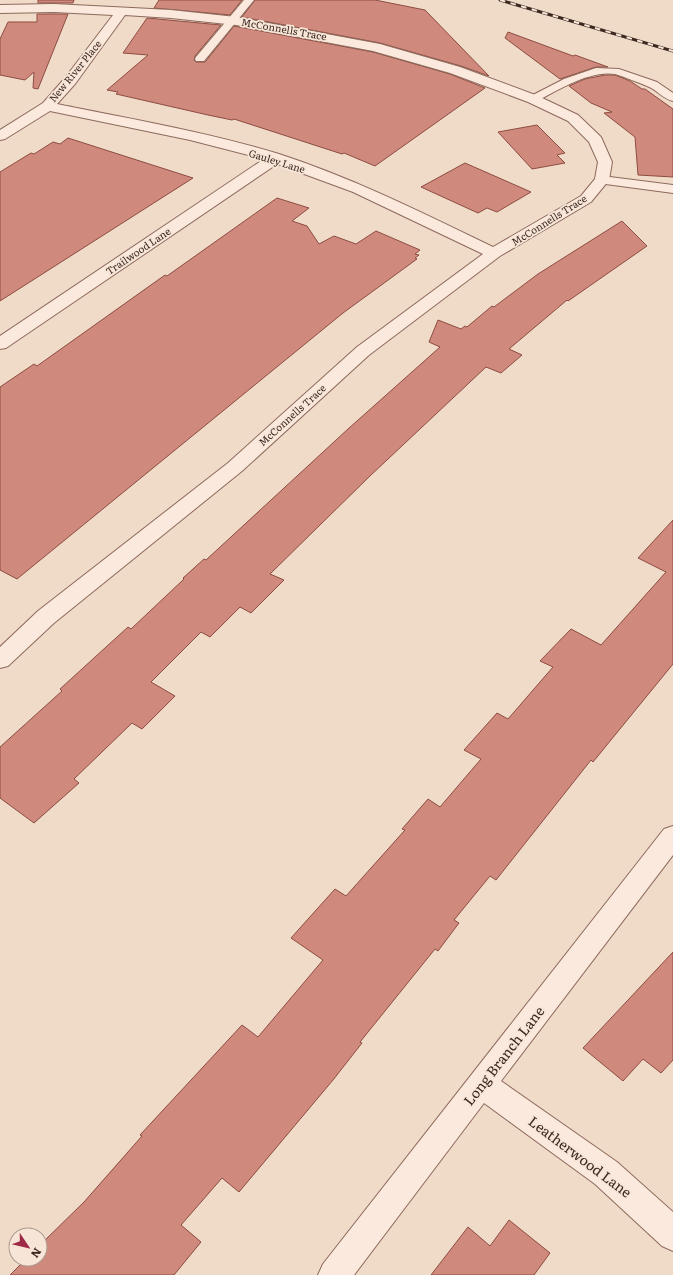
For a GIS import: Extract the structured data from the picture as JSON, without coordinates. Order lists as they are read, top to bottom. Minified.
{"streets":{"street":["McConnells Trace","New River Place","Gauley Lane","Trailwood Lane","Long Branch Lane","Leatherwood Lane"]},"crossings":[["McConnells Trace","New River Place"],["McConnells Trace","Gauley Lane"],["New River Place","Gauley Lane"],["Gauley Lane","Trailwood Lane"],["Long Branch Lane","Leatherwood Lane"]],"north":"bottom right"}
